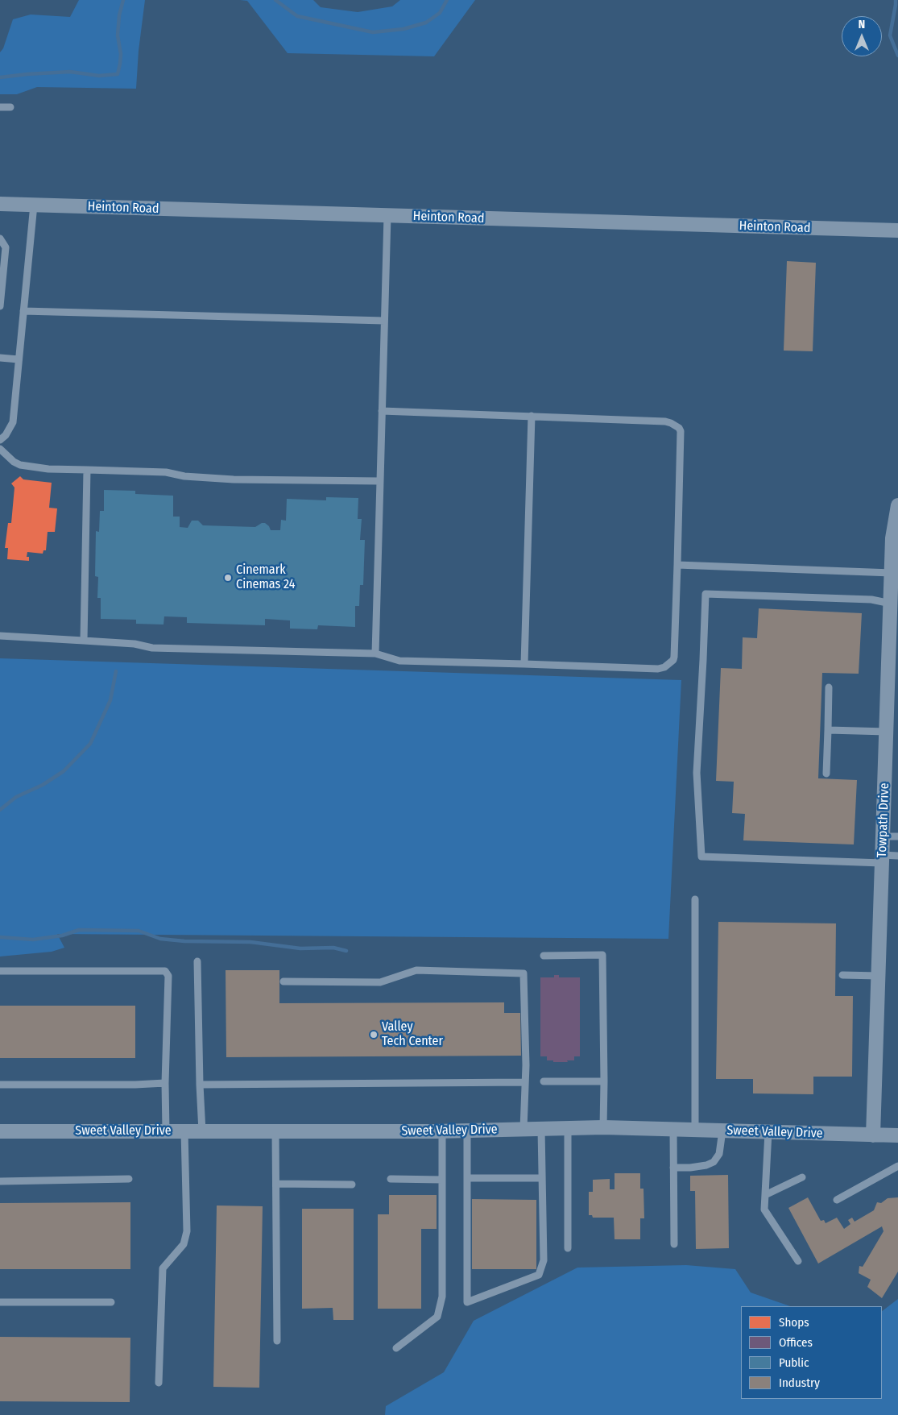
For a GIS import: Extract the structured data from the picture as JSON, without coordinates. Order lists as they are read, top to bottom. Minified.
{"streets":{"street":["Heinton Road","Towpath Drive","Sweet Valley Drive"]},"crossings":[["Towpath Drive","Sweet Valley Drive"]],"places":["Cinemark Cinemas 24","Valley Tech Center"],"legend":["Shops","Offices","Public","Industry"],"north":"top"}
